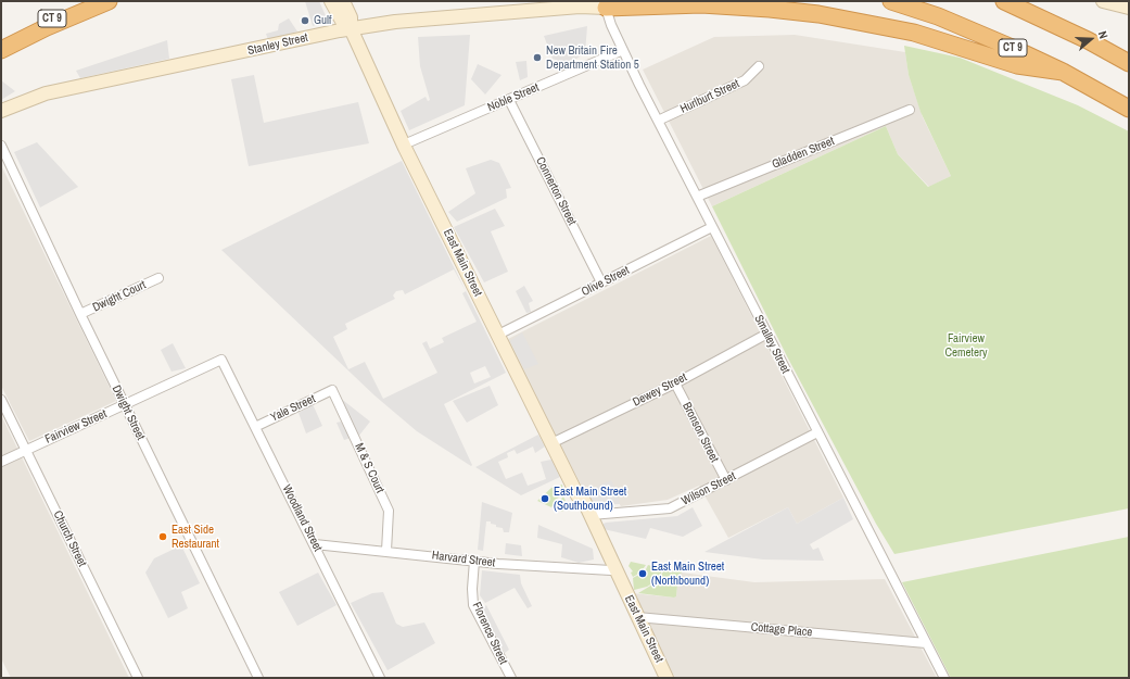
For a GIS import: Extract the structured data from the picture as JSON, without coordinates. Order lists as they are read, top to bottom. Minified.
{"streets":{"highway":["CT 9"],"main road":["Stanley Street","East Main Street"],"street":["Hurlburt Street","Noble Street","Gladden Street","Connerton Street","Olive Street","Dwight Court","Smalley Street","Dewey Street","Yale Street","Dwight Street","Fairview Street","Bronson Street","M & S Court","Wilson Street","Woodland Street","Church Street","Harvard Street","Cottage Place","Florence Street"]},"crossings":[["Stanley Street","East Main Street"],["Stanley Street","Smalley Street"],["Hurlburt Street","Smalley Street"],["Noble Street","Connerton Street"],["Noble Street","East Main Street"],["Noble Street","Smalley Street"],["Gladden Street","Smalley Street"],["Connerton Street","Olive Street"],["East Main Street","Olive Street"],["East Main Street","Dewey Street"],["East Main Street","Wilson Street"],["East Main Street","Harvard Street"],["East Main Street","Cottage Place"],["Olive Street","Smalley Street"],["Dwight Court","Dwight Street"],["Smalley Street","Dewey Street"],["Smalley Street","Wilson Street"],["Smalley Street","Cottage Place"],["Dewey Street","Bronson Street"],["Yale Street","M & S Court"],["Yale Street","Woodland Street"],["Dwight Street","Fairview Street"],["Fairview Street","Woodland Street"],["Fairview Street","Church Street"],["Bronson Street","Wilson Street"],["M & S Court","Harvard Street"],["Woodland Street","Harvard Street"],["Harvard Street","Florence Street"]],"parks":["Fairview Cemetery"],"places":["Gulf","New Britain Fire Department Station 5","East Main Street (Southbound)","East Side Restaurant","East Main Street (Northbound)"],"north":"right"}
